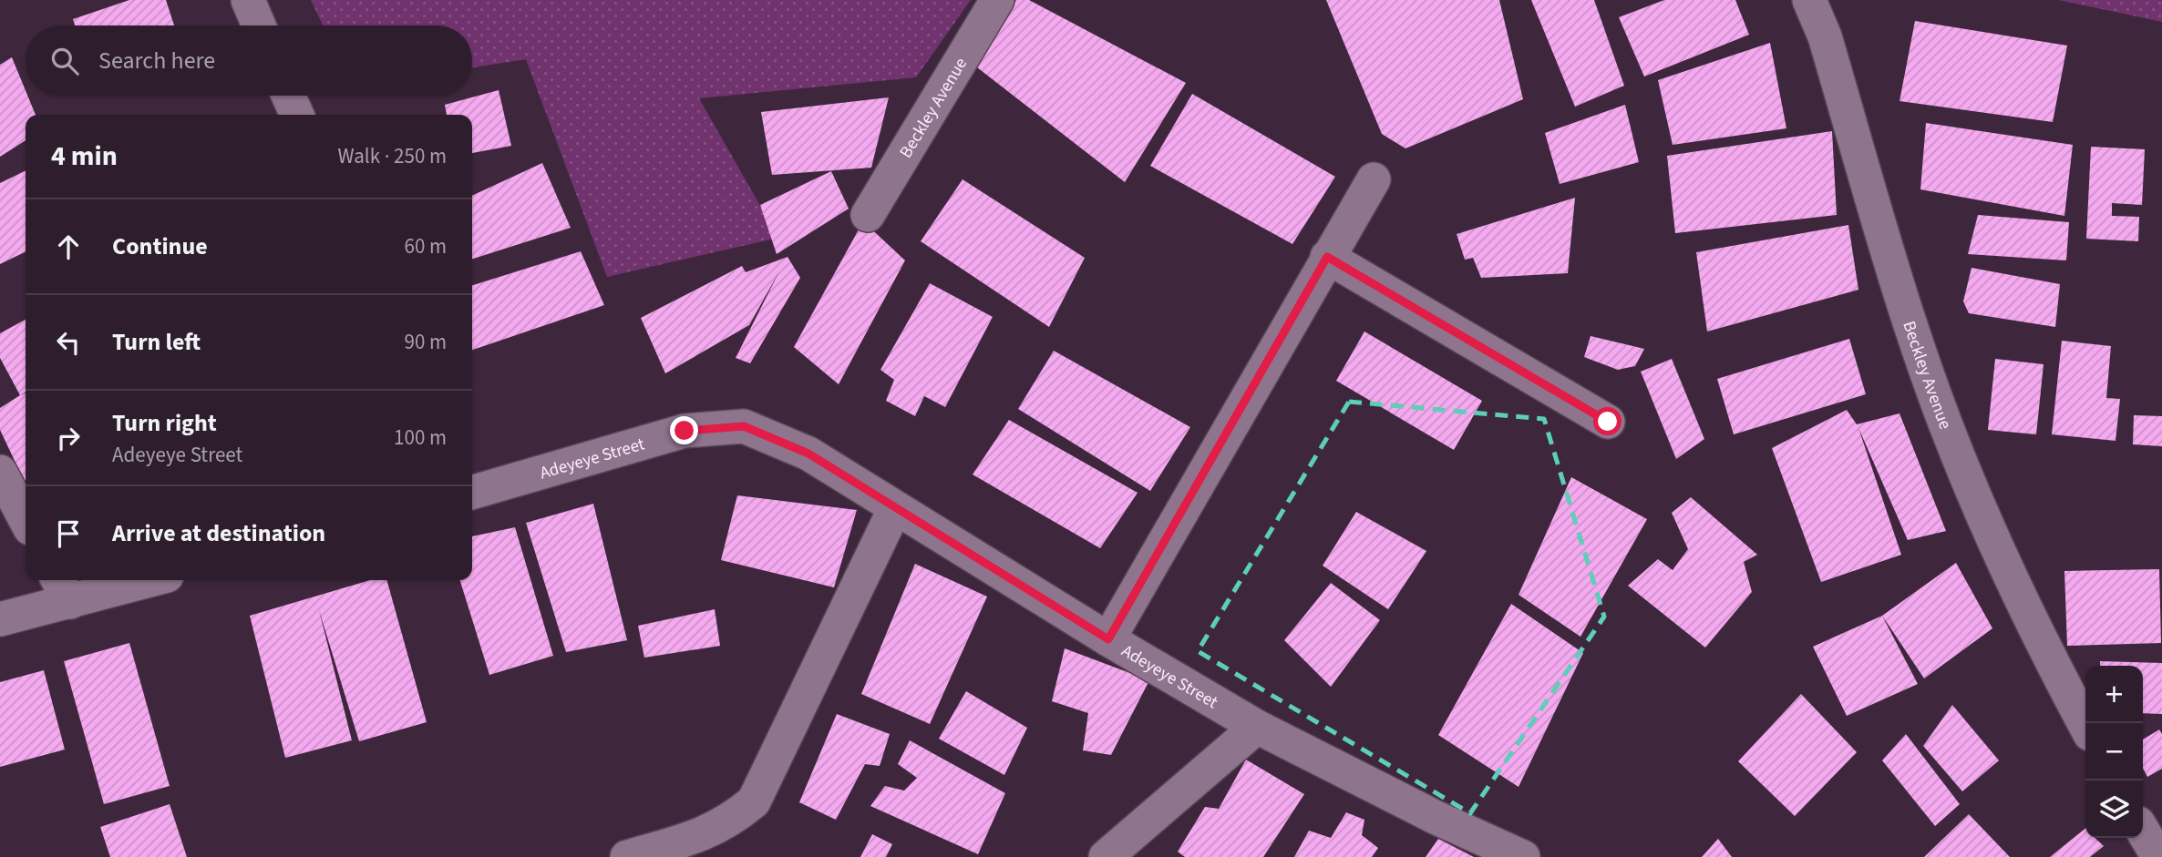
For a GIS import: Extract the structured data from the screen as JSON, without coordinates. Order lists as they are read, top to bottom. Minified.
{"streets":{"street":["Beckley Avenue","Adeyeye Street"]},"page":{"search":"Search here","heading":["4 min","Walk · 250 m"],"list":[["Continue","60 m"],["Turn left","90 m"],["Turn right","Adeyeye Street","100 m"],"Arrive at destination"],"map_buttons":["+","−"]}}
